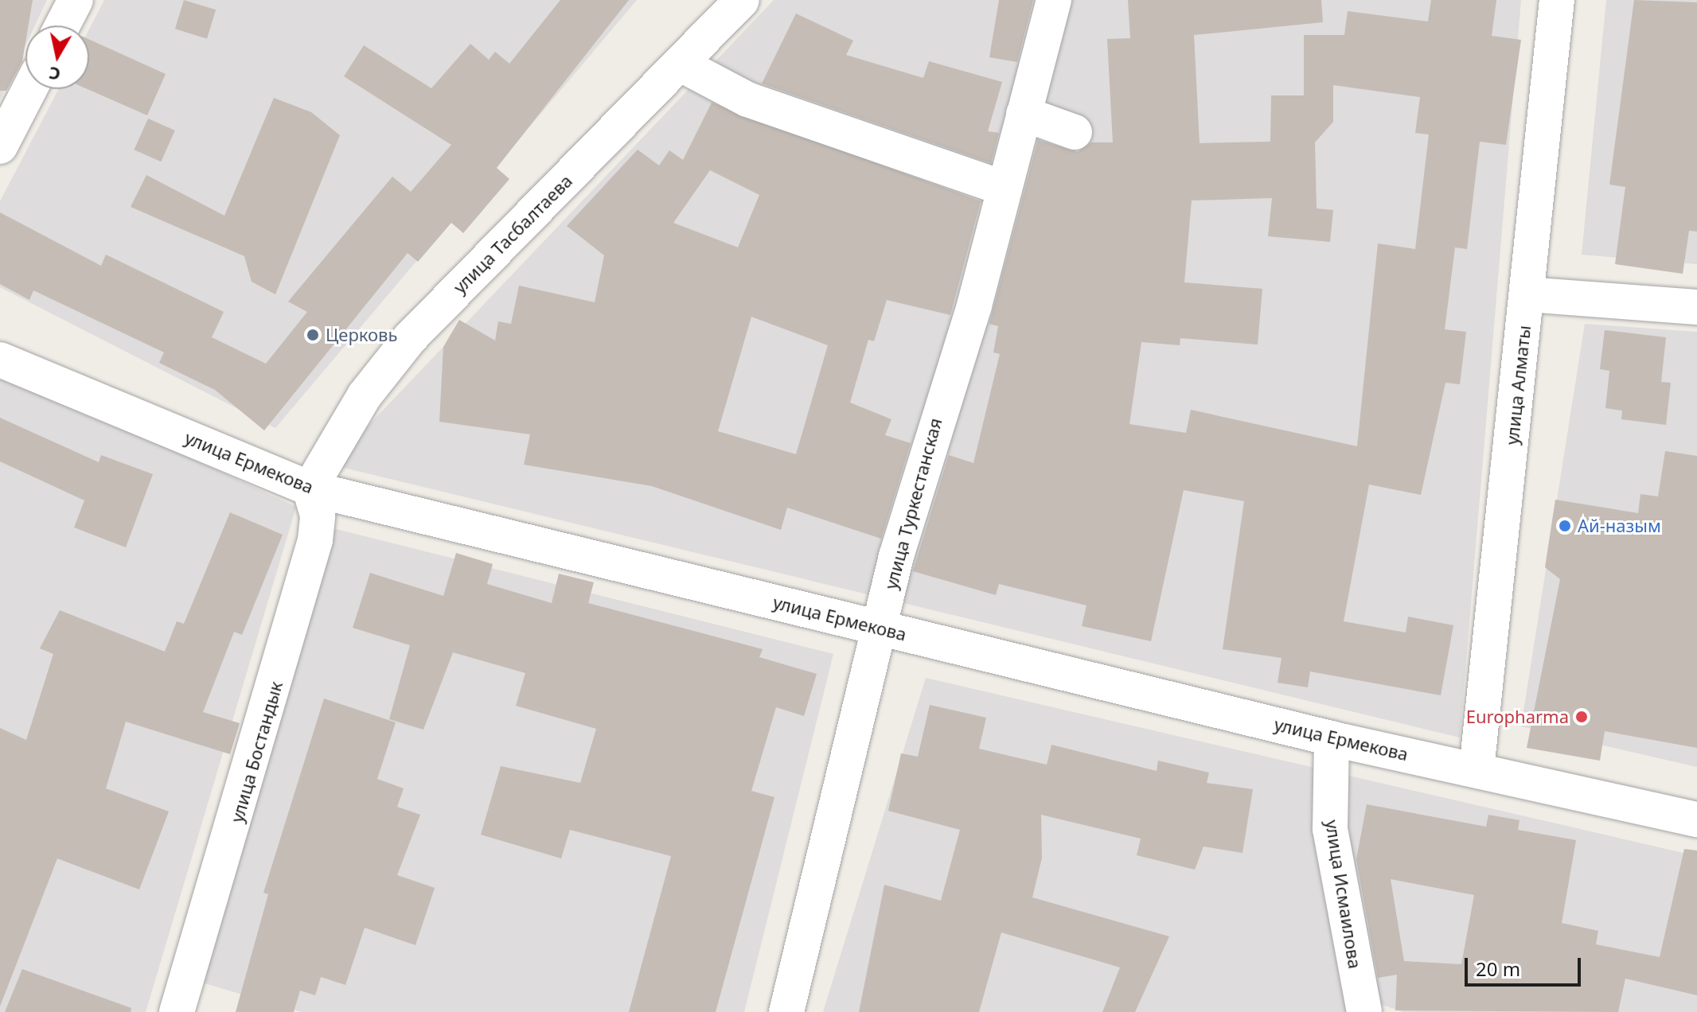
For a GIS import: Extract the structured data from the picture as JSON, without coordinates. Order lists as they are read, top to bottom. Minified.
{"streets":{"street":["улица Тасбалтаева","улица Алматы","улица Ермекова","улица Туркестанская","улица Бостандык","улица Исмаилова"]},"crossings":[["улица Тасбалтаева","улица Ермекова"],["улица Тасбалтаева","улица Бостандык"],["улица Алматы","улица Ермекова"],["улица Ермекова","улица Туркестанская"],["улица Ермекова","улица Бостандык"],["улица Ермекова","улица Исмаилова"]],"places":["Церковь","Ай-назым","Europharma"],"scale_bar":"20 m","north":"bottom"}
